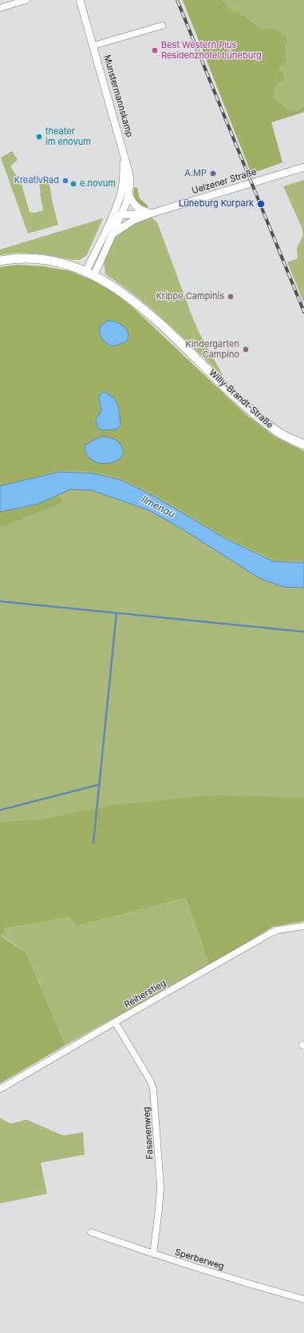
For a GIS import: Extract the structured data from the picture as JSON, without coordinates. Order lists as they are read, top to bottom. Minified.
{"streets":{"main road":["Willy-Brandt-Straße"],"street":["Munstermannskamp","Uelzener Straße","Reiherstieg","Fasanenweg","Sperberweg"]},"crossings":[["Munstermannskamp","Uelzener Straße"],["Munstermannskamp","Willy-Brandt-Straße"],["Reiherstieg","Fasanenweg"],["Fasanenweg","Sperberweg"]],"water":["Ilmenau"],"places":["Best Western Plus Residenzhotel Lüneburg","theater im enovum","A.MP","KreativRad","e.novum","Lüneburg Kurpark","Krippe Campinis","Kindergarten Campino"]}
